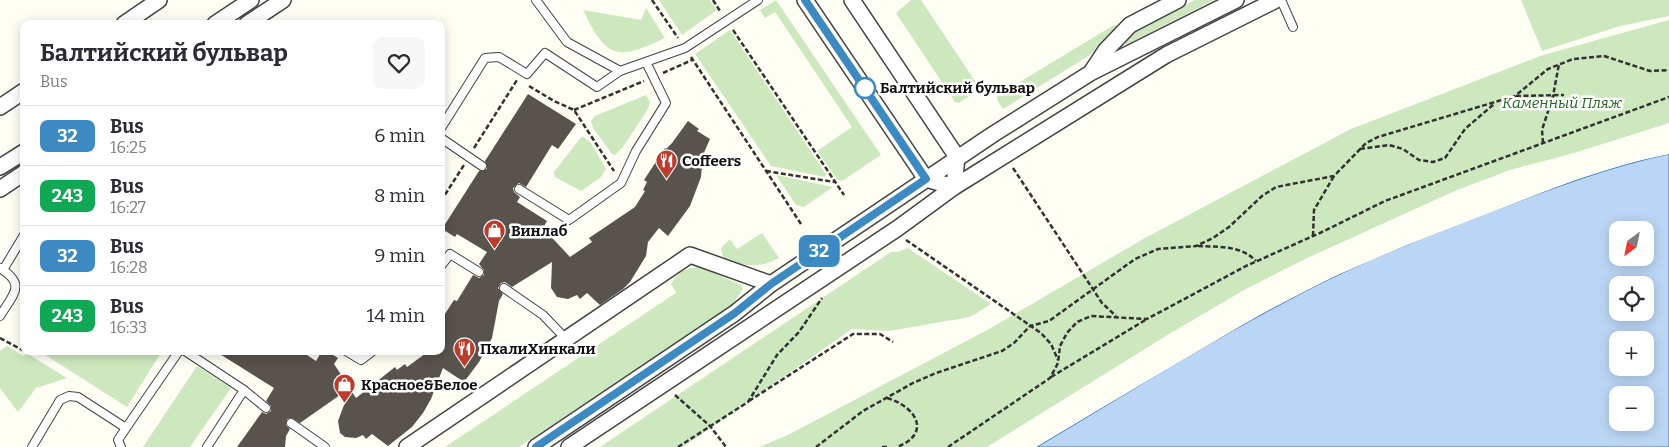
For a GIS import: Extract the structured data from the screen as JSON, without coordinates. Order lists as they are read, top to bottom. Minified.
{"parks":["Каменный Пляж"],"places":{"other":["Балтийский бульвар"],"restaurant":["Coffeers","ПхалиХинкали"],"shop":["Винлаб","Красное&Белое"]},"lines":["bus line 32"],"north":"bottom left","page":{"on_map":"32","heading":["Балтийский бульвар","Bus"],"list":[{"mark":"32","name":"Bus","note":"16:25","value":"6 min"},{"mark":"243","name":"Bus","note":"16:27","value":"8 min"},{"mark":"32","name":"Bus","note":"16:28","value":"9 min"},{"mark":"243","name":"Bus","note":"16:33","value":"14 min"}],"map_buttons":["+","−"]}}
